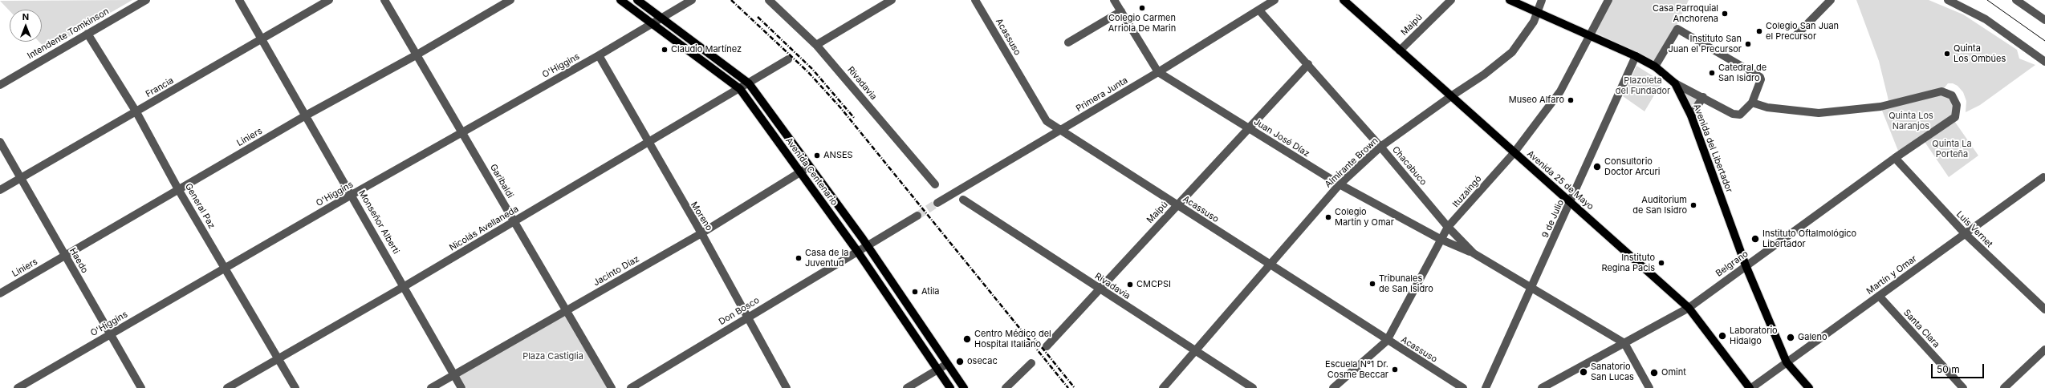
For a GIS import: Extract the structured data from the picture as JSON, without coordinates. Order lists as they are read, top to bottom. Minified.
{"streets":{"main road":["Avenida del Libertador","Avenida Centenario","Avenida 25 de Mayo"],"street":["Maipú","Intendente Tomkinson","Acassuso","O'Higgins","Rivadavia","Francia","Primera Junta","Liniers","Juan José Díaz","Almirante Brown","Chacabuco","Garibaldi","Ituzaingó","General Paz","Moreno","9 de Julio","Monseñor Alberti","Nicolás Avellaneda","Luis Vernet","Haedo","Belgrano","Jacinto Díaz","Martín y Omar","Don Bosco","Santa Clara"]},"crossings":[["Maipú","Acassuso"],["Maipú","Rivadavia"],["Maipú","Juan José Díaz"],["Maipú","Chacabuco"],["Maipú","Avenida 25 de Mayo"],["Intendente Tomkinson","General Paz"],["Acassuso","Primera Junta"],["Acassuso","Almirante Brown"],["Acassuso","Ituzaingó"],["O'Higgins","Avenida Centenario"],["O'Higgins","Garibaldi"],["O'Higgins","General Paz"],["O'Higgins","Moreno"],["O'Higgins","Monseñor Alberti"],["O'Higgins","Haedo"],["Rivadavia","Almirante Brown"],["Francia","General Paz"],["Francia","Monseñor Alberti"],["Francia","Haedo"],["Primera Junta","Juan José Díaz"],["Primera Junta","Chacabuco"],["Liniers","Garibaldi"],["Liniers","General Paz"],["Liniers","Monseñor Alberti"],["Liniers","Haedo"],["Juan José Díaz","Almirante Brown"],["Juan José Díaz","Chacabuco"],["Juan José Díaz","Ituzaingó"],["Avenida del Libertador","Almirante Brown"],["Avenida del Libertador","Ituzaingó"],["Avenida del Libertador","9 de Julio"],["Avenida del Libertador","Belgrano"],["Avenida del Libertador","Martín y Omar"],["Almirante Brown","Chacabuco"],["Almirante Brown","Avenida 25 de Mayo"],["Chacabuco","Ituzaingó"],["Chacabuco","9 de Julio"],["Chacabuco","Belgrano"],["Avenida Centenario","Nicolás Avellaneda"],["Avenida Centenario","Jacinto Díaz"],["Avenida Centenario","Don Bosco"],["Avenida 25 de Mayo","Ituzaingó"],["Avenida 25 de Mayo","9 de Julio"],["Avenida 25 de Mayo","Belgrano"],["Avenida 25 de Mayo","Martín y Omar"],["Garibaldi","Nicolás Avellaneda"],["Garibaldi","Jacinto Díaz"],["General Paz","Nicolás Avellaneda"],["Moreno","Nicolás Avellaneda"],["Moreno","Jacinto Díaz"],["Moreno","Don Bosco"],["Monseñor Alberti","Nicolás Avellaneda"],["Monseñor Alberti","Jacinto Díaz"],["Luis Vernet","Belgrano"],["Luis Vernet","Martín y Omar"],["Martín y Omar","Santa Clara"]],"parks":["Plazoleta del Fundador","Quinta Los Naranjos","Quinta La Porteña","Plaza Castiglia"],"places":["Colegio Carmen Arriola De Marin","Casa Parroquial Anchorena","Colegio San Juan el Precursor","Instituto San Juan el Precursor","Claudio Martínez","Quinta Los Ombúes","Catedral de San Isidro","Museo Alfaro","ANSES","Consultorio Doctor Arcuri","Auditorium de San Isidro","Colegio Martín y Omar","Instituto Oftalmológico Libertador","Casa de la Juventud","Instituto Regina Pacis","Tribunales de San Isidro","CMCPSI","Atila","Laboratorio Hidalgo","Galeno","Centro Médico del Hospital Italiano","osecac","Escuela Nº1 Dr. Cosme Beccar","Sanatorio San Lucas","Omint"],"scale_bar":"50 m","north":"top"}
